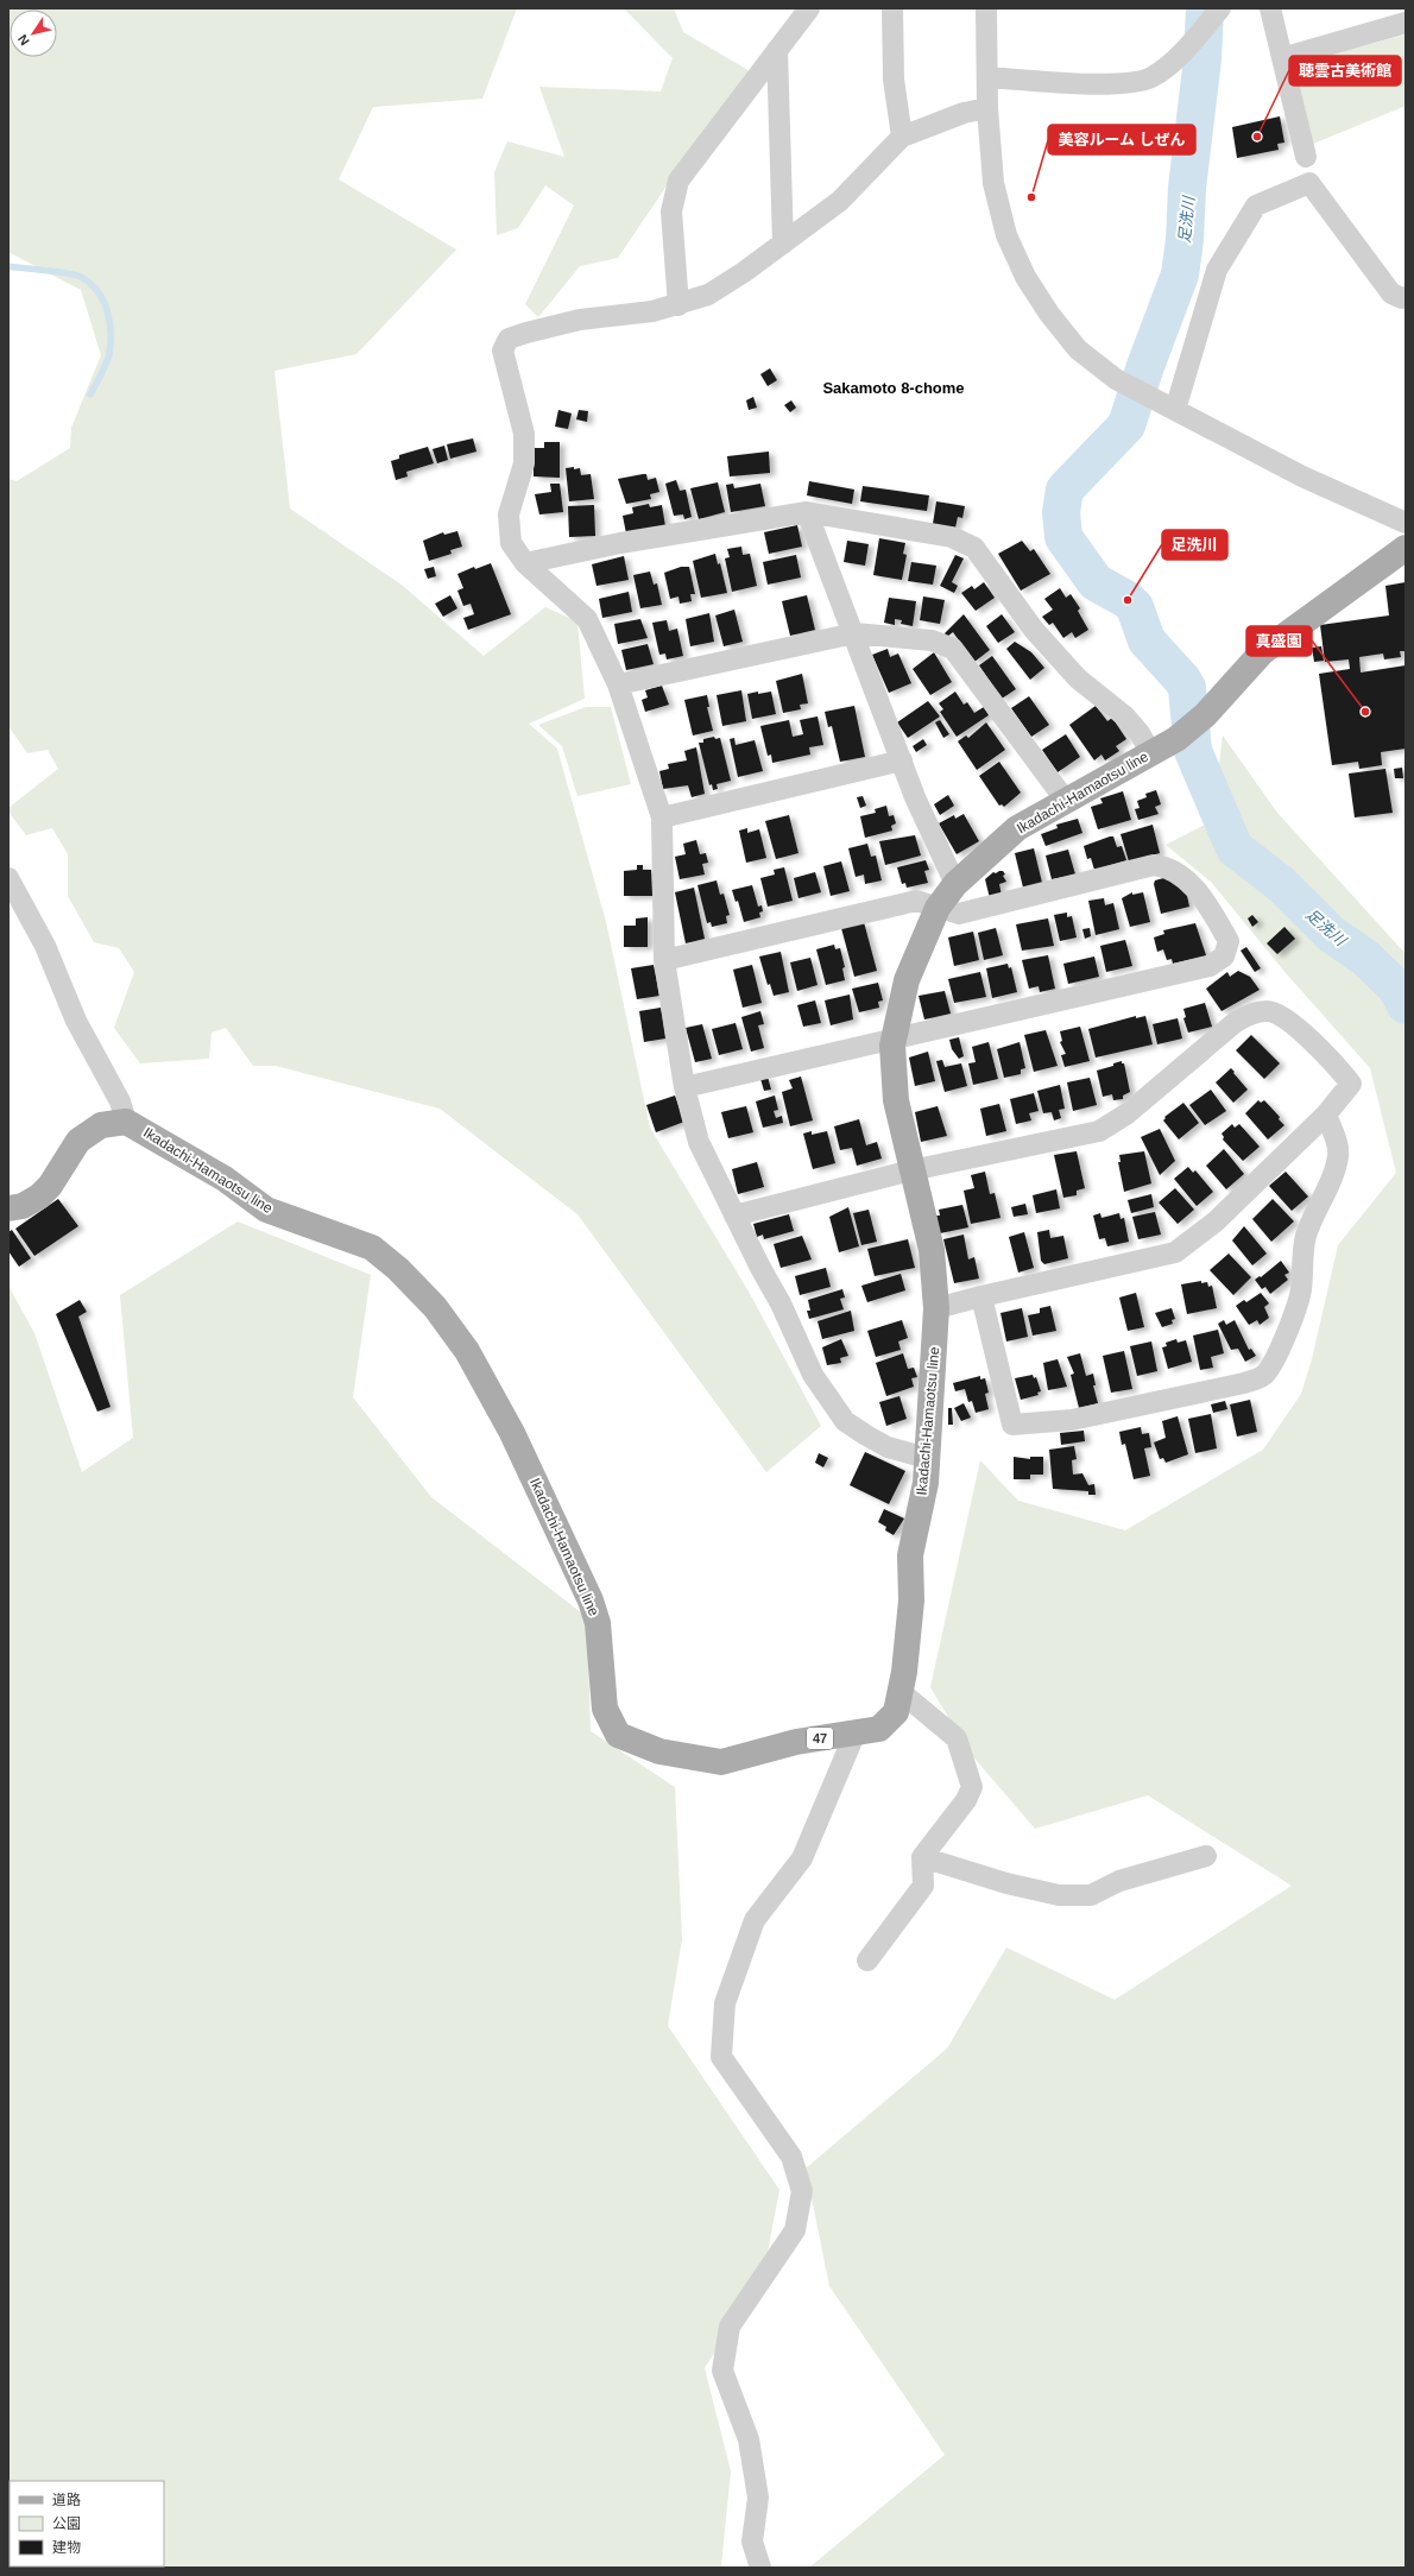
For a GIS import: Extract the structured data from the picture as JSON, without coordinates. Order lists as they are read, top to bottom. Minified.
{"streets":{"main road":["Ikadachi-Hamaotsu line","47"]},"districts":["Sakamoto 8-chome"],"water":["足洗川"],"places":["聴雲古美術館","美容ルーム しぜん","足洗川","真盛園"],"legend":["道路","公園","建物"],"north":"bottom left"}
